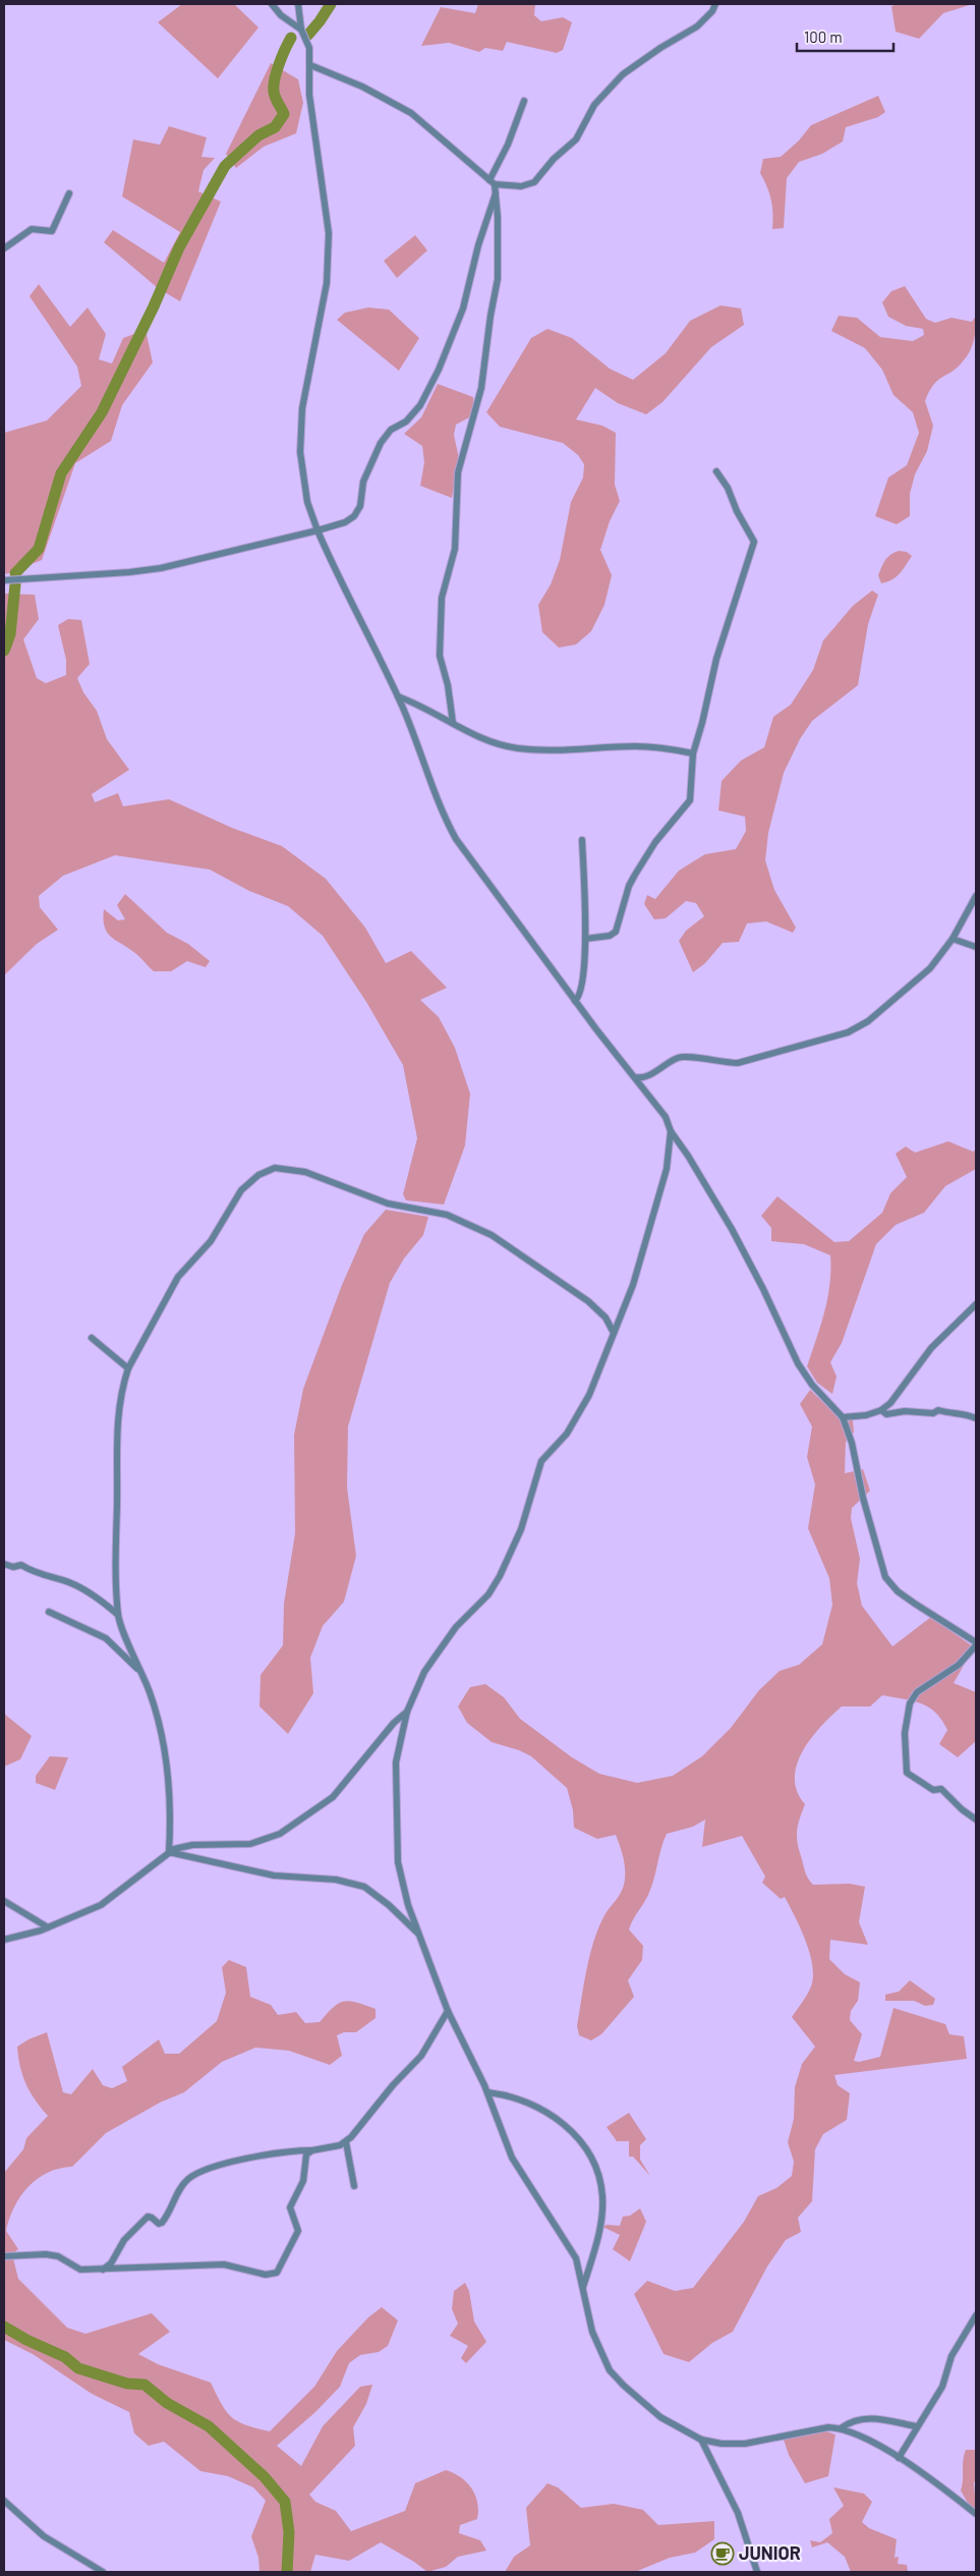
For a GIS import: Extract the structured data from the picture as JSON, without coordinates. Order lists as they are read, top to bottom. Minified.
{"places":{"cafe":["JUNIOR"]},"scale_bar":"100 m"}
